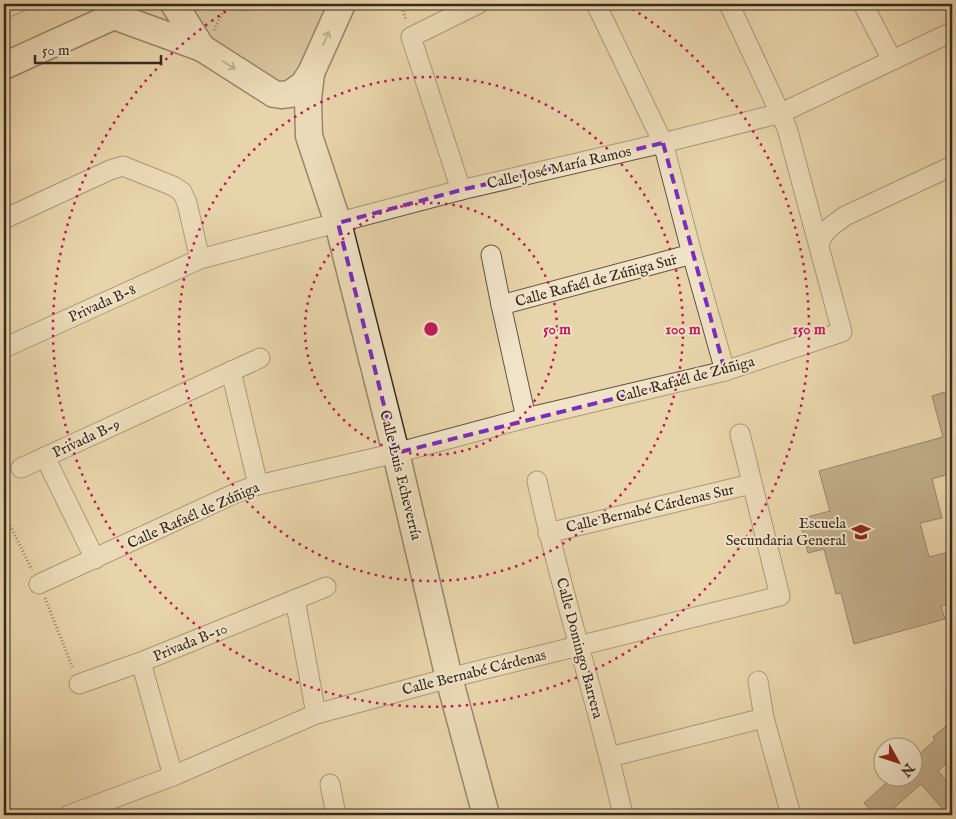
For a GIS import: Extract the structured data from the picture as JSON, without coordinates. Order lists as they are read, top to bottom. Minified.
{"streets":{"street":["Calle José María Ramos","Calle Rafaél de Zúñiga Sur","Privada B-8","Calle Rafaél de Zúñiga","Privada B-9","Calle Luis Echeverría","Calle Bernabé Cárdenas Sur","Privada B-10","Calle Domingo Barrera","Calle Bernabé Cárdenas"]},"crossings":[["Calle José María Ramos","Privada B-8"],["Calle José María Ramos","Calle Luis Echeverría"],["Privada B-8","Calle Luis Echeverría"],["Calle Rafaél de Zúñiga","Privada B-9"],["Calle Rafaél de Zúñiga","Calle Luis Echeverría"],["Calle Luis Echeverría","Calle Bernabé Cárdenas"],["Calle Bernabé Cárdenas Sur","Calle Domingo Barrera"],["Calle Bernabé Cárdenas Sur","Calle Bernabé Cárdenas"],["Privada B-10","Calle Bernabé Cárdenas"],["Calle Domingo Barrera","Calle Bernabé Cárdenas"]],"places":{"school or university":["Escuela Secundaria General"]},"scale_bar":"50 m","north":"bottom right","rings":["50 m","100 m","150 m"]}
